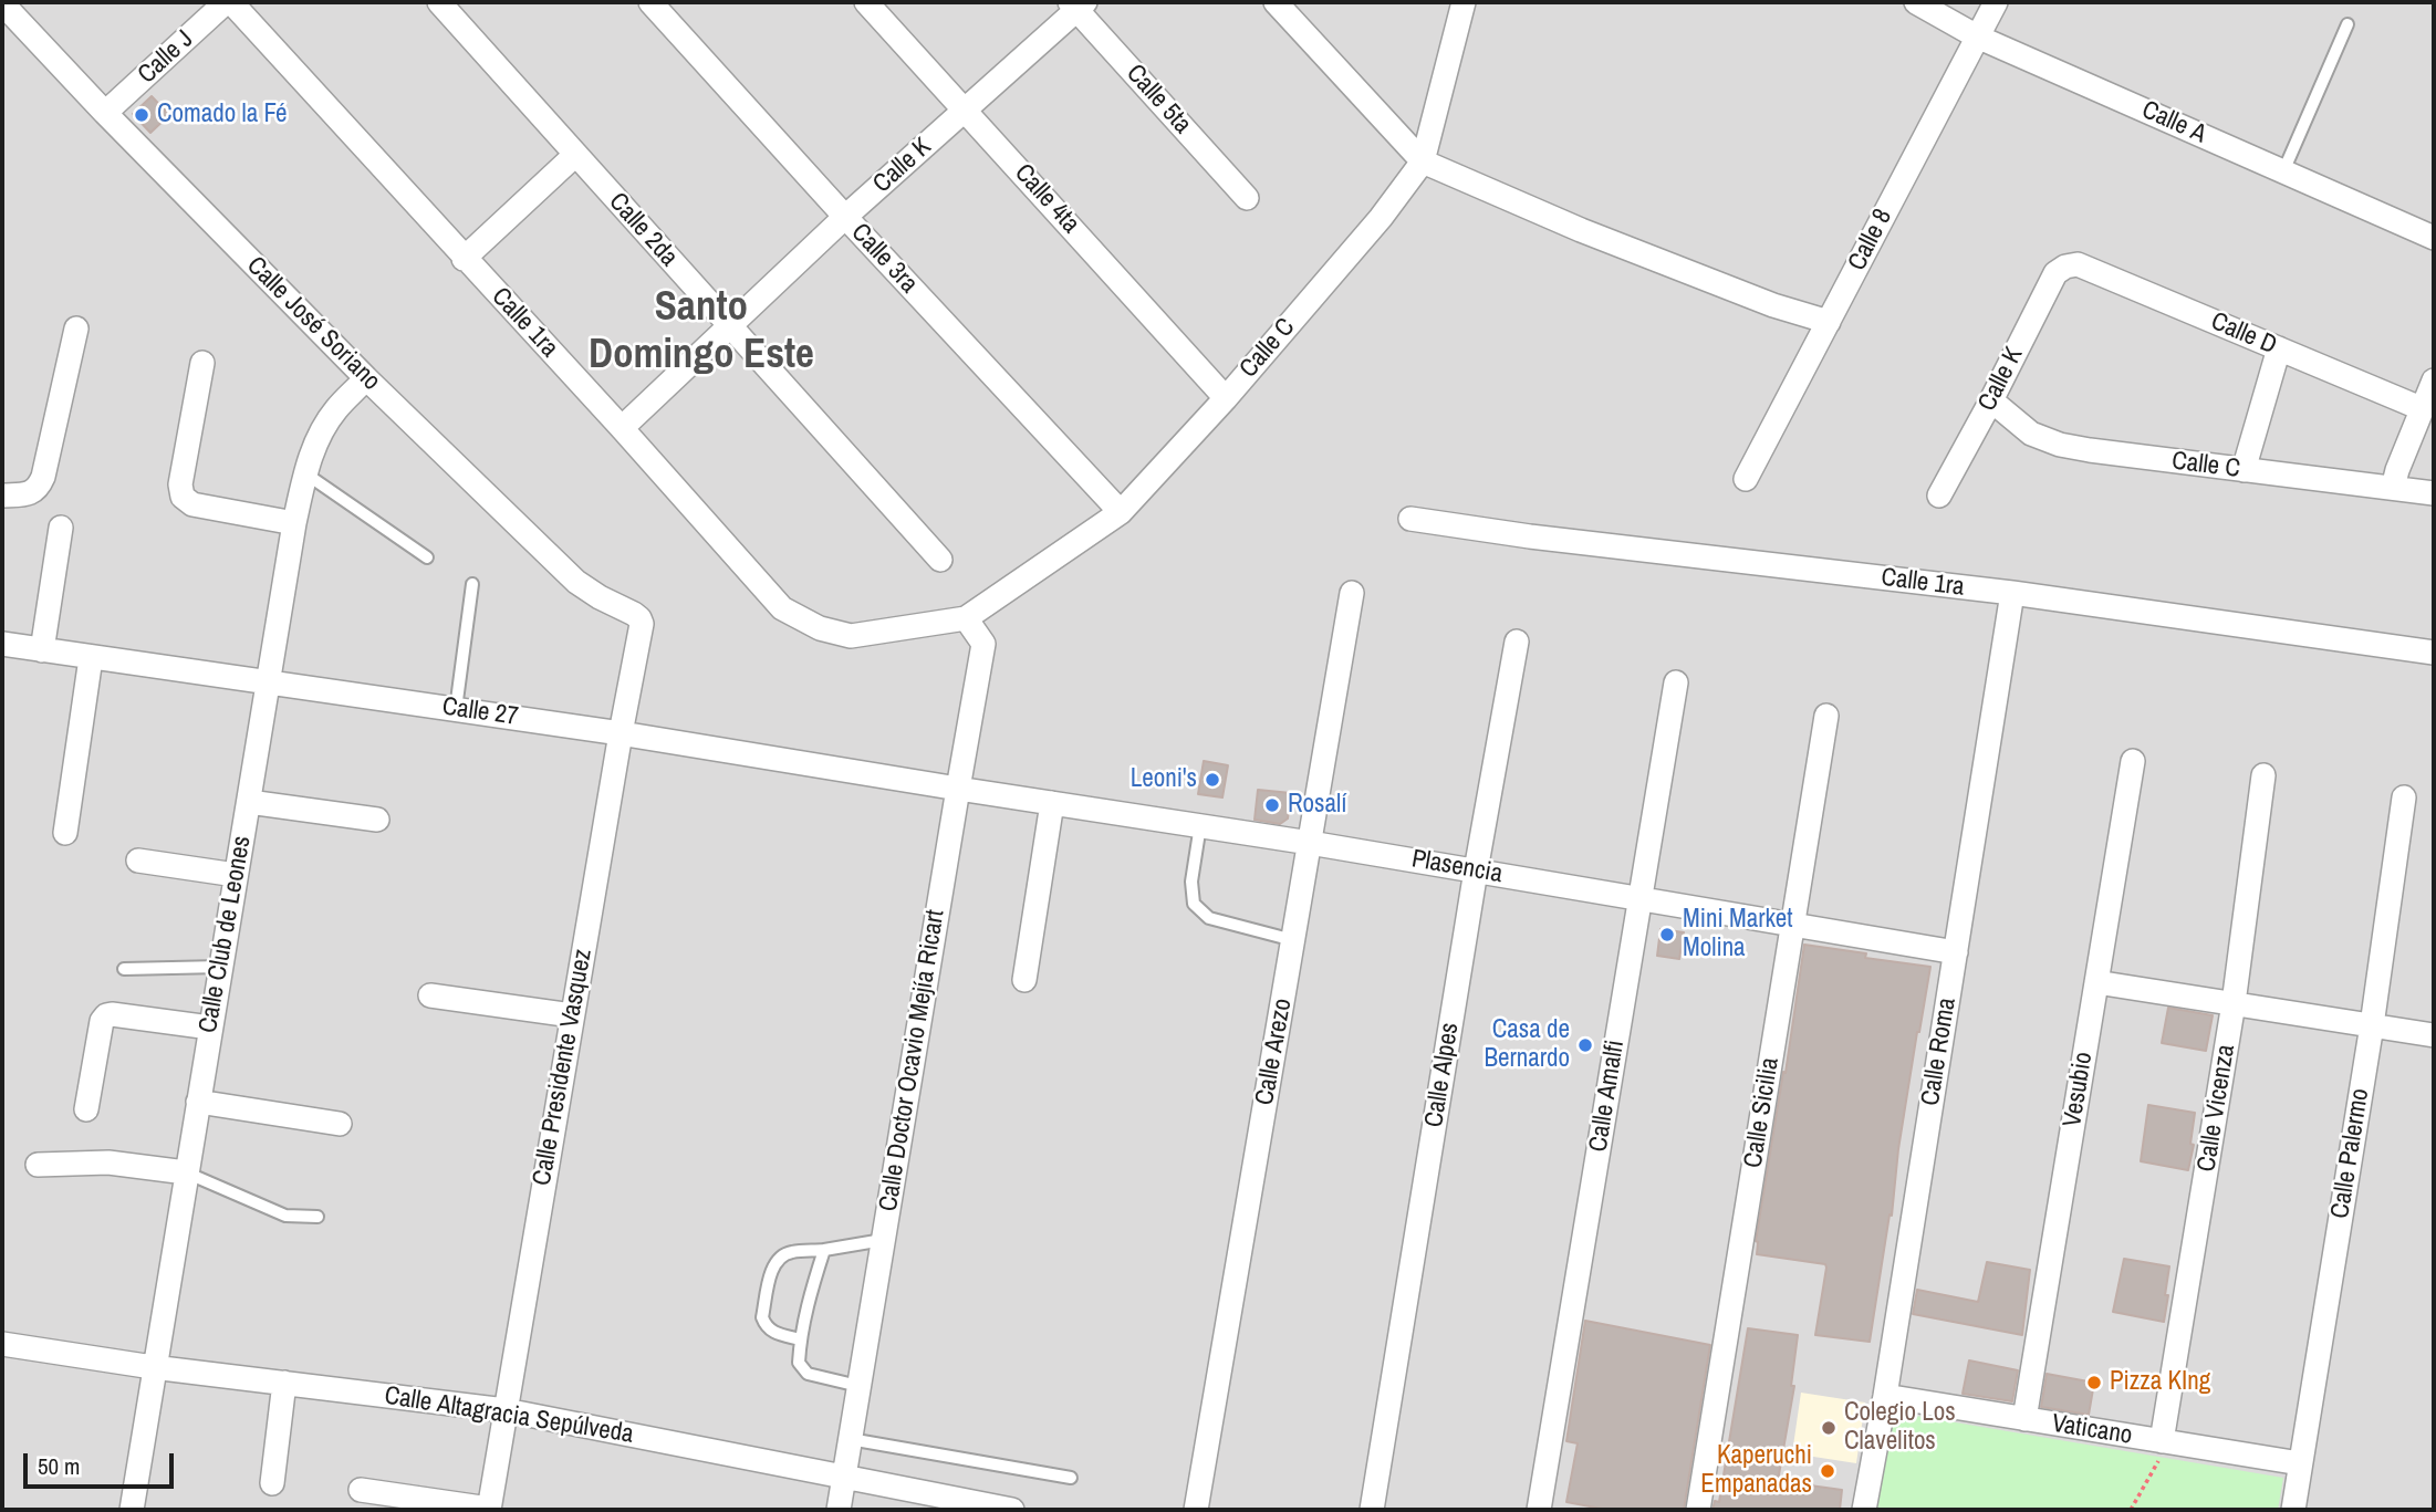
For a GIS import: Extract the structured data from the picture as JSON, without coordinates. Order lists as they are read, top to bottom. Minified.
{"streets":{"street":["Calle J","Calle 5ta","Calle A","Calle K","Calle 4ta","Calle 2da","Calle 8","Calle 3ra","Calle 1ra","Calle José Soriano","Calle D","Calle C","Calle 27","Plasencia","Calle Club de Leones","Calle Arezo","Calle Roma","Calle Doctor Ocavio Mejía Ricart","Calle Presidente Vasquez","Calle Alpes","Vesubio","Calle Amalfi","Calle Vicenza","Calle Sicilia","Calle Palermo","Calle Altagracia Sepúlveda","Vaticano"]},"crossings":[["Calle J","Calle 1ra"],["Calle J","Calle José Soriano"],["Calle 5ta","Calle K"],["Calle A","Calle 8"],["Calle K","Calle 4ta"],["Calle K","Calle 2da"],["Calle K","Calle 3ra"],["Calle K","Calle 1ra"],["Calle K","Calle D"],["Calle K","Calle C"],["Calle 4ta","Calle C"],["Calle 3ra","Calle C"],["Calle 1ra","Calle C"],["Calle 1ra","Calle Roma"],["Calle 1ra","Calle Doctor Ocavio Mejía Ricart"],["Calle José Soriano","Calle Club de Leones"],["Calle José Soriano","Calle Presidente Vasquez"],["Calle C","Calle Doctor Ocavio Mejía Ricart"],["Calle 27","Plasencia"],["Calle 27","Calle Club de Leones"],["Calle 27","Calle Doctor Ocavio Mejía Ricart"],["Calle 27","Calle Presidente Vasquez"],["Plasencia","Calle Arezo"],["Plasencia","Calle Roma"],["Plasencia","Calle Doctor Ocavio Mejía Ricart"],["Plasencia","Calle Alpes"],["Plasencia","Calle Amalfi"],["Plasencia","Calle Sicilia"],["Calle Club de Leones","Calle Altagracia Sepúlveda"],["Calle Roma","Vaticano"],["Calle Doctor Ocavio Mejía Ricart","Calle Altagracia Sepúlveda"],["Calle Presidente Vasquez","Calle Altagracia Sepúlveda"],["Vesubio","Vaticano"],["Calle Vicenza","Vaticano"],["Calle Palermo","Vaticano"]],"districts":["Santo Domingo Este"],"places":["Comado la Fé","Leoni's","Rosalí","Mini Market Molina","Casa de Bernardo","Pizza KIng","Colegio Los Clavelitos","Kaperuchi Empanadas"],"scale_bar":"50 m"}
